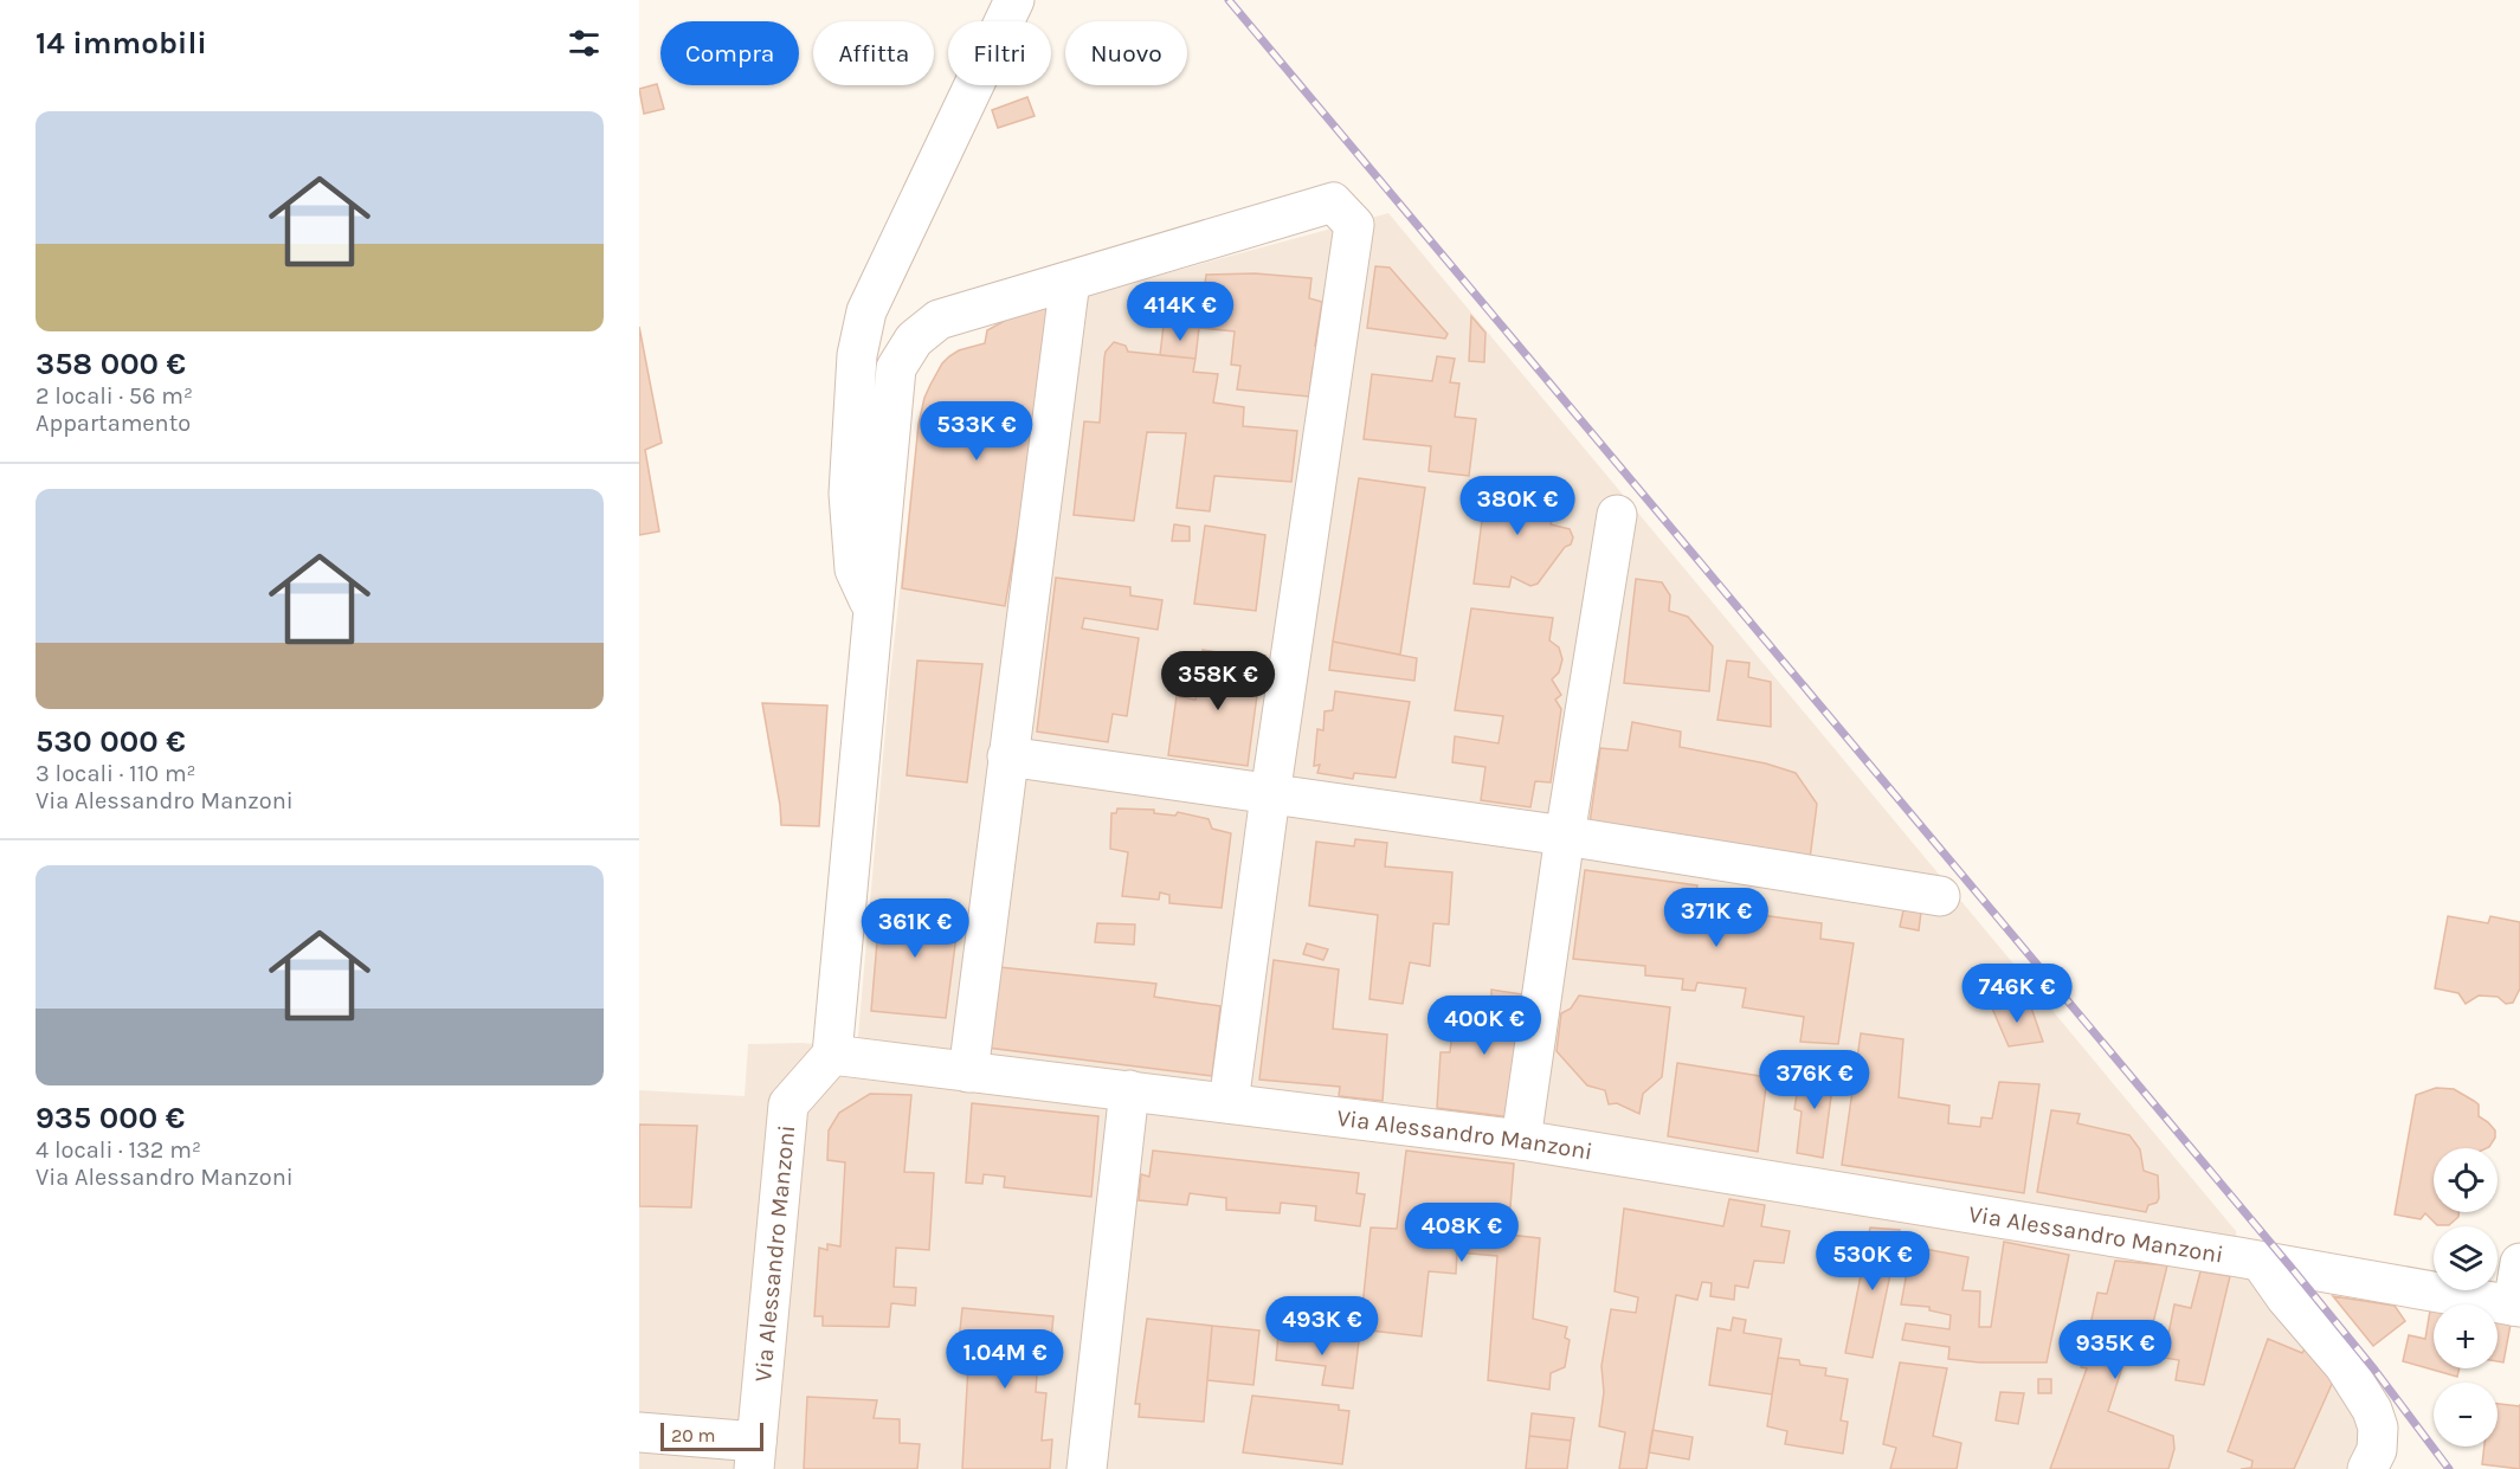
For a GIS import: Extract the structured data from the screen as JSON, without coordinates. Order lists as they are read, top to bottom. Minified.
{"streets":{"street":["Via Alessandro Manzoni"]},"scale_bar":"20 m","page":{"heading":"14 immobili","chip":["Compra","Affitta","Filtri","Nuovo"],"list":[{"name":"358 000 €","note":"2 locali · 56 m² · Appartamento"},{"name":"530 000 €","note":"3 locali · 110 m² · Via Alessandro Manzoni"},{"name":"935 000 €","note":"4 locali · 132 m² · Via Alessandro Manzoni"}],"price":["414K €","533K €","380K €","358K €","371K €","361K €","746K €","400K €","376K €","408K €","530K €","493K €","935K €","1.04M €"],"map_buttons":["+","−"],"scale":"20 m"}}
